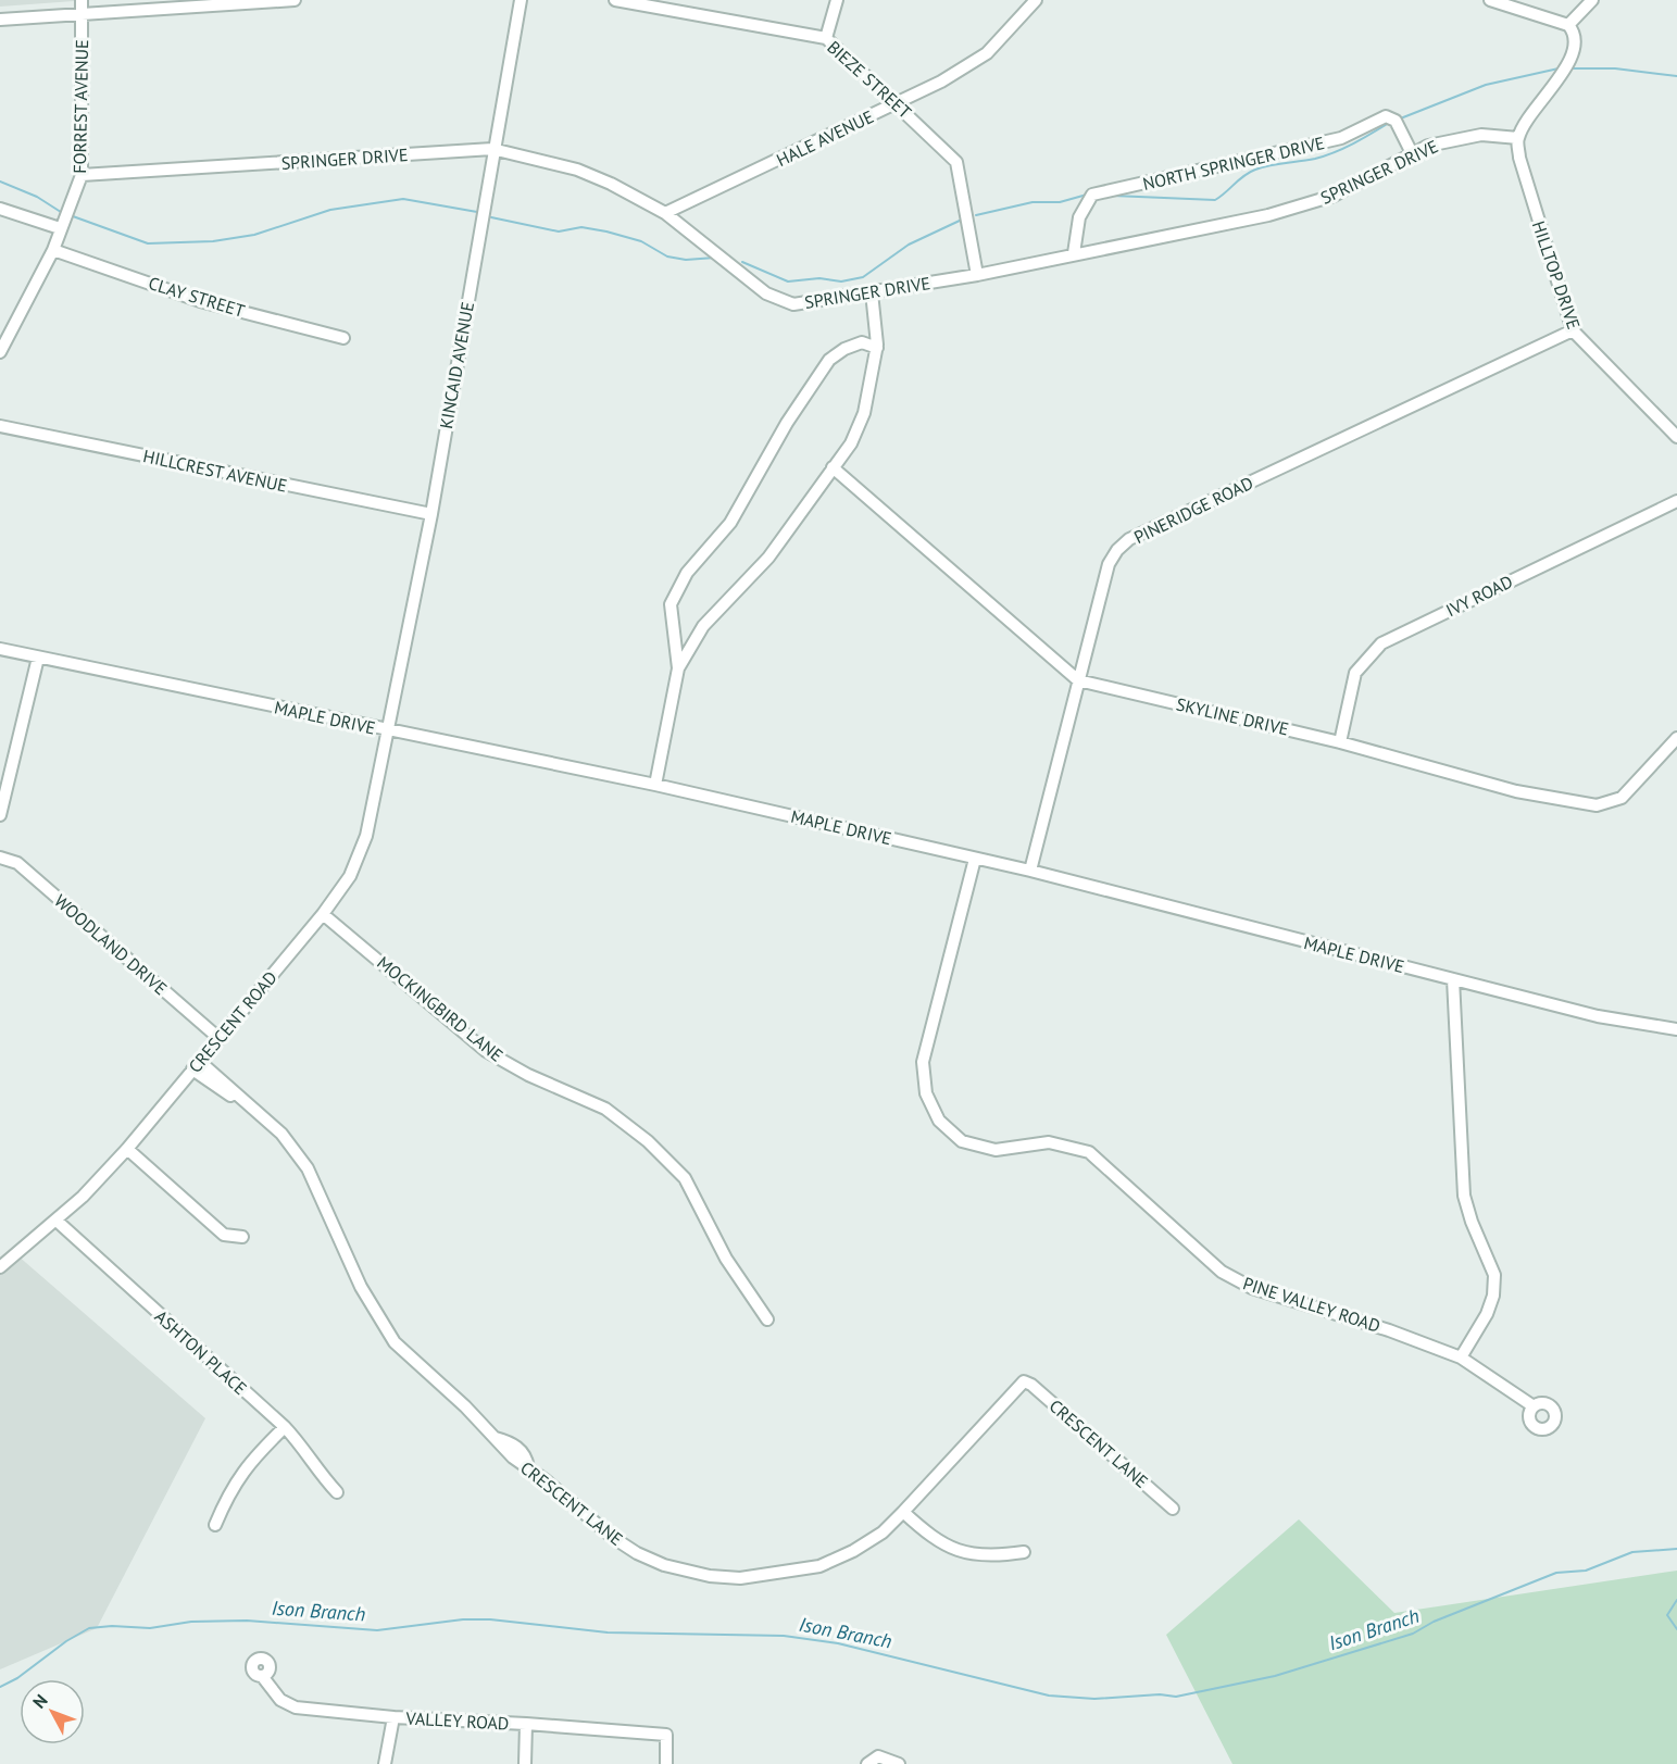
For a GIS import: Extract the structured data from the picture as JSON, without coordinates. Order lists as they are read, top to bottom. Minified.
{"streets":{"street":["BIEZE STREET","FORREST AVENUE","HALE AVENUE","SPRINGER DRIVE","NORTH SPRINGER DRIVE","HILLTOP DRIVE","CLAY STREET","KINCAID AVENUE","HILLCREST AVENUE","PINERIDGE ROAD","IVY ROAD","SKYLINE DRIVE","MAPLE DRIVE","WOODLAND DRIVE","MOCKINGBIRD LANE","CRESCENT ROAD","PINE VALLEY ROAD","ASHTON PLACE","CRESCENT LANE","VALLEY ROAD"]},"crossings":[["BIEZE STREET","HALE AVENUE"],["BIEZE STREET","SPRINGER DRIVE"],["FORREST AVENUE","SPRINGER DRIVE"],["FORREST AVENUE","CLAY STREET"],["HALE AVENUE","SPRINGER DRIVE"],["SPRINGER DRIVE","NORTH SPRINGER DRIVE"],["SPRINGER DRIVE","HILLTOP DRIVE"],["SPRINGER DRIVE","KINCAID AVENUE"],["HILLTOP DRIVE","PINERIDGE ROAD"],["KINCAID AVENUE","HILLCREST AVENUE"],["KINCAID AVENUE","MAPLE DRIVE"],["KINCAID AVENUE","CRESCENT ROAD"],["PINERIDGE ROAD","SKYLINE DRIVE"],["PINERIDGE ROAD","MAPLE DRIVE"],["IVY ROAD","SKYLINE DRIVE"],["MAPLE DRIVE","CRESCENT ROAD"],["MAPLE DRIVE","PINE VALLEY ROAD"],["WOODLAND DRIVE","CRESCENT ROAD"],["MOCKINGBIRD LANE","CRESCENT ROAD"],["CRESCENT ROAD","ASHTON PLACE"],["CRESCENT ROAD","CRESCENT LANE"]],"water":["Ison Branch"],"north":"top left"}
